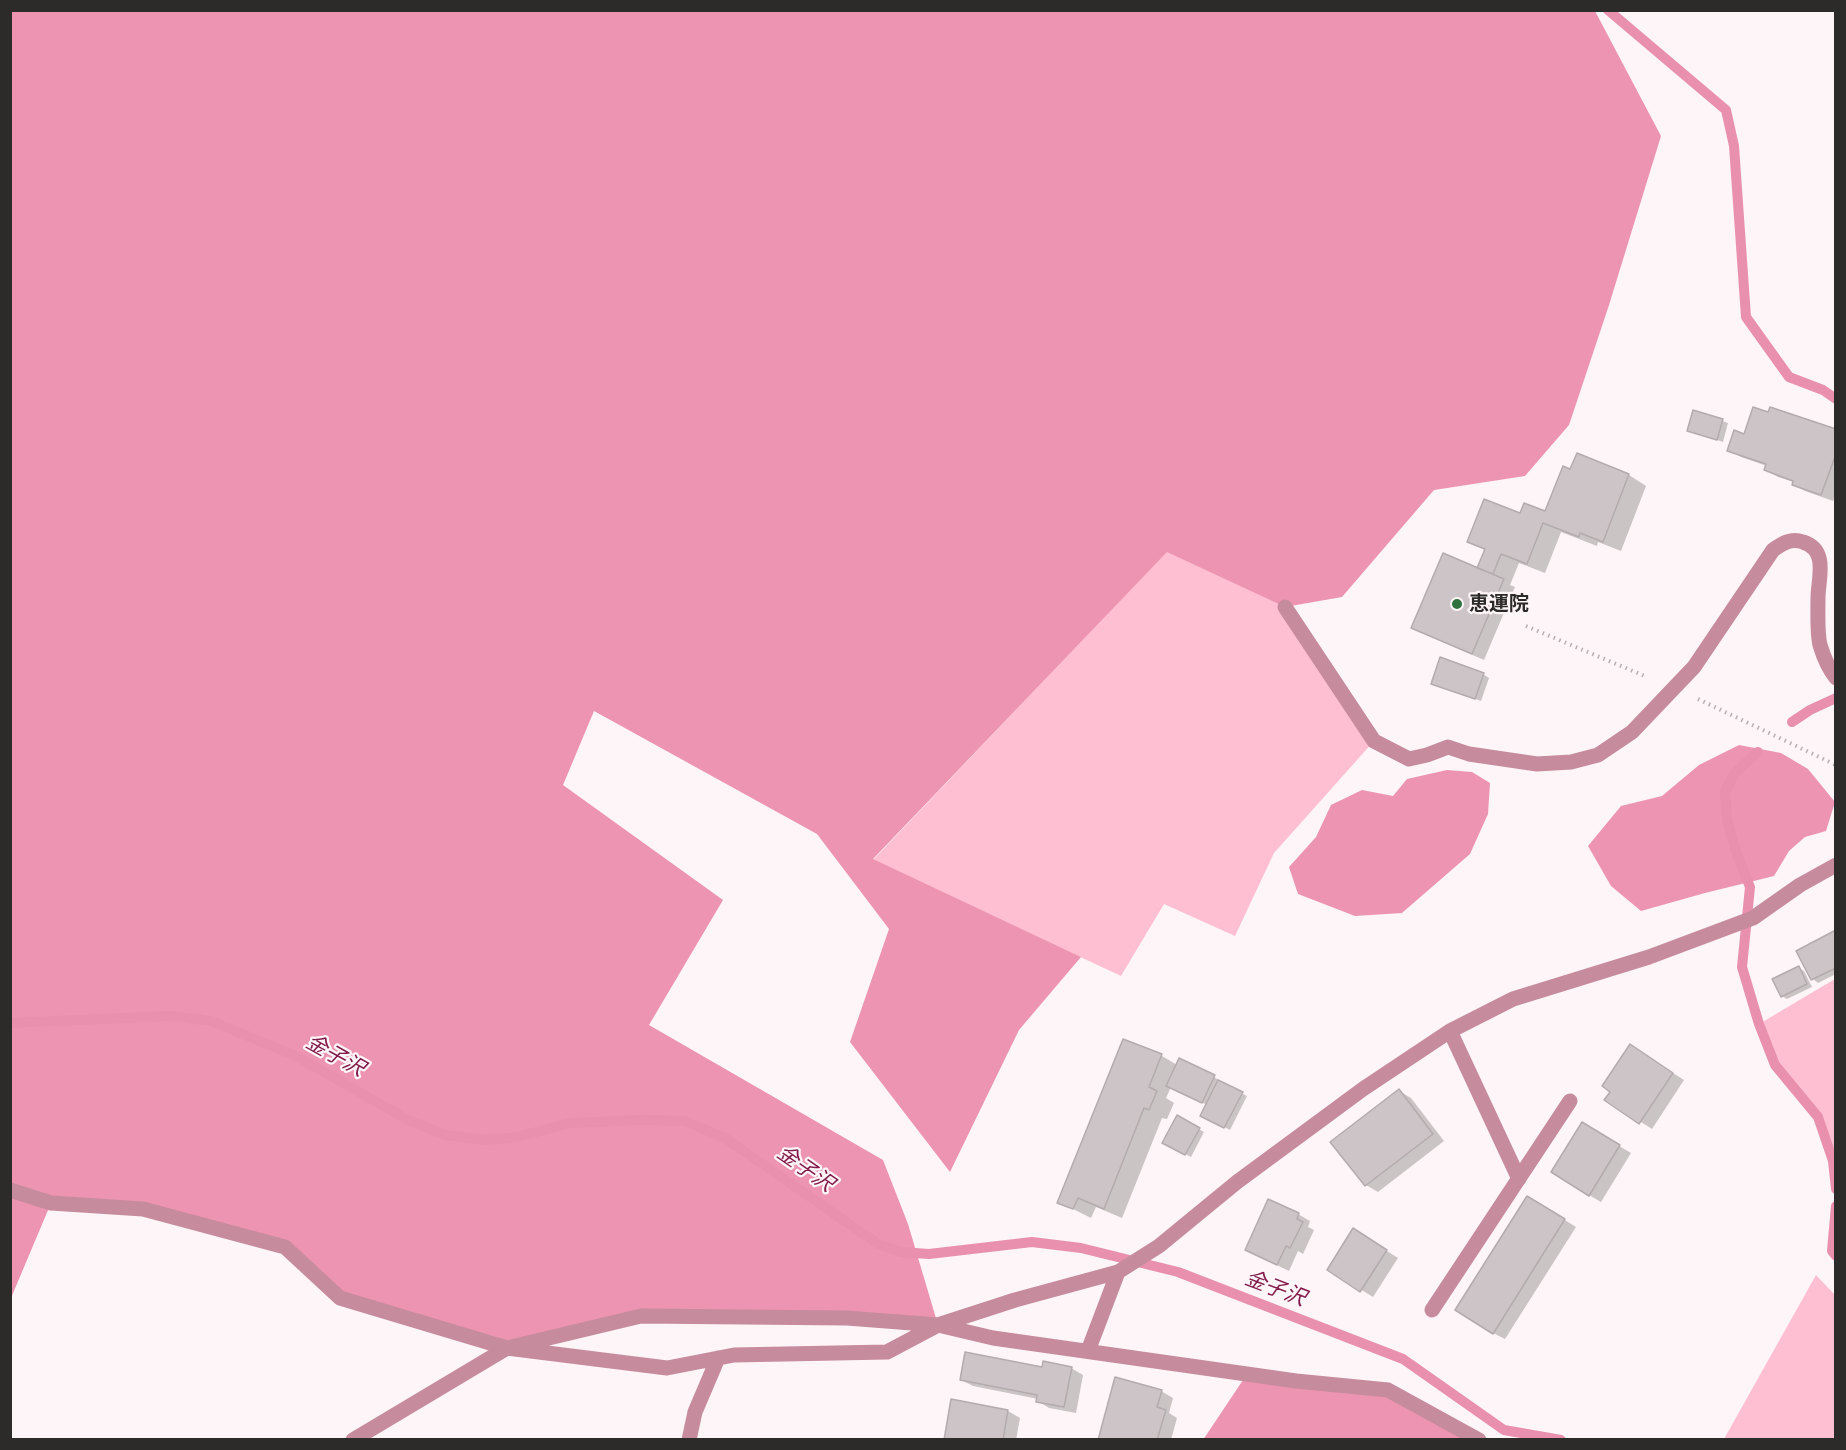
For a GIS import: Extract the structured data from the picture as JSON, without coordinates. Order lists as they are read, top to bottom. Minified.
{"water":["金子沢"],"places":["恵運院"]}
